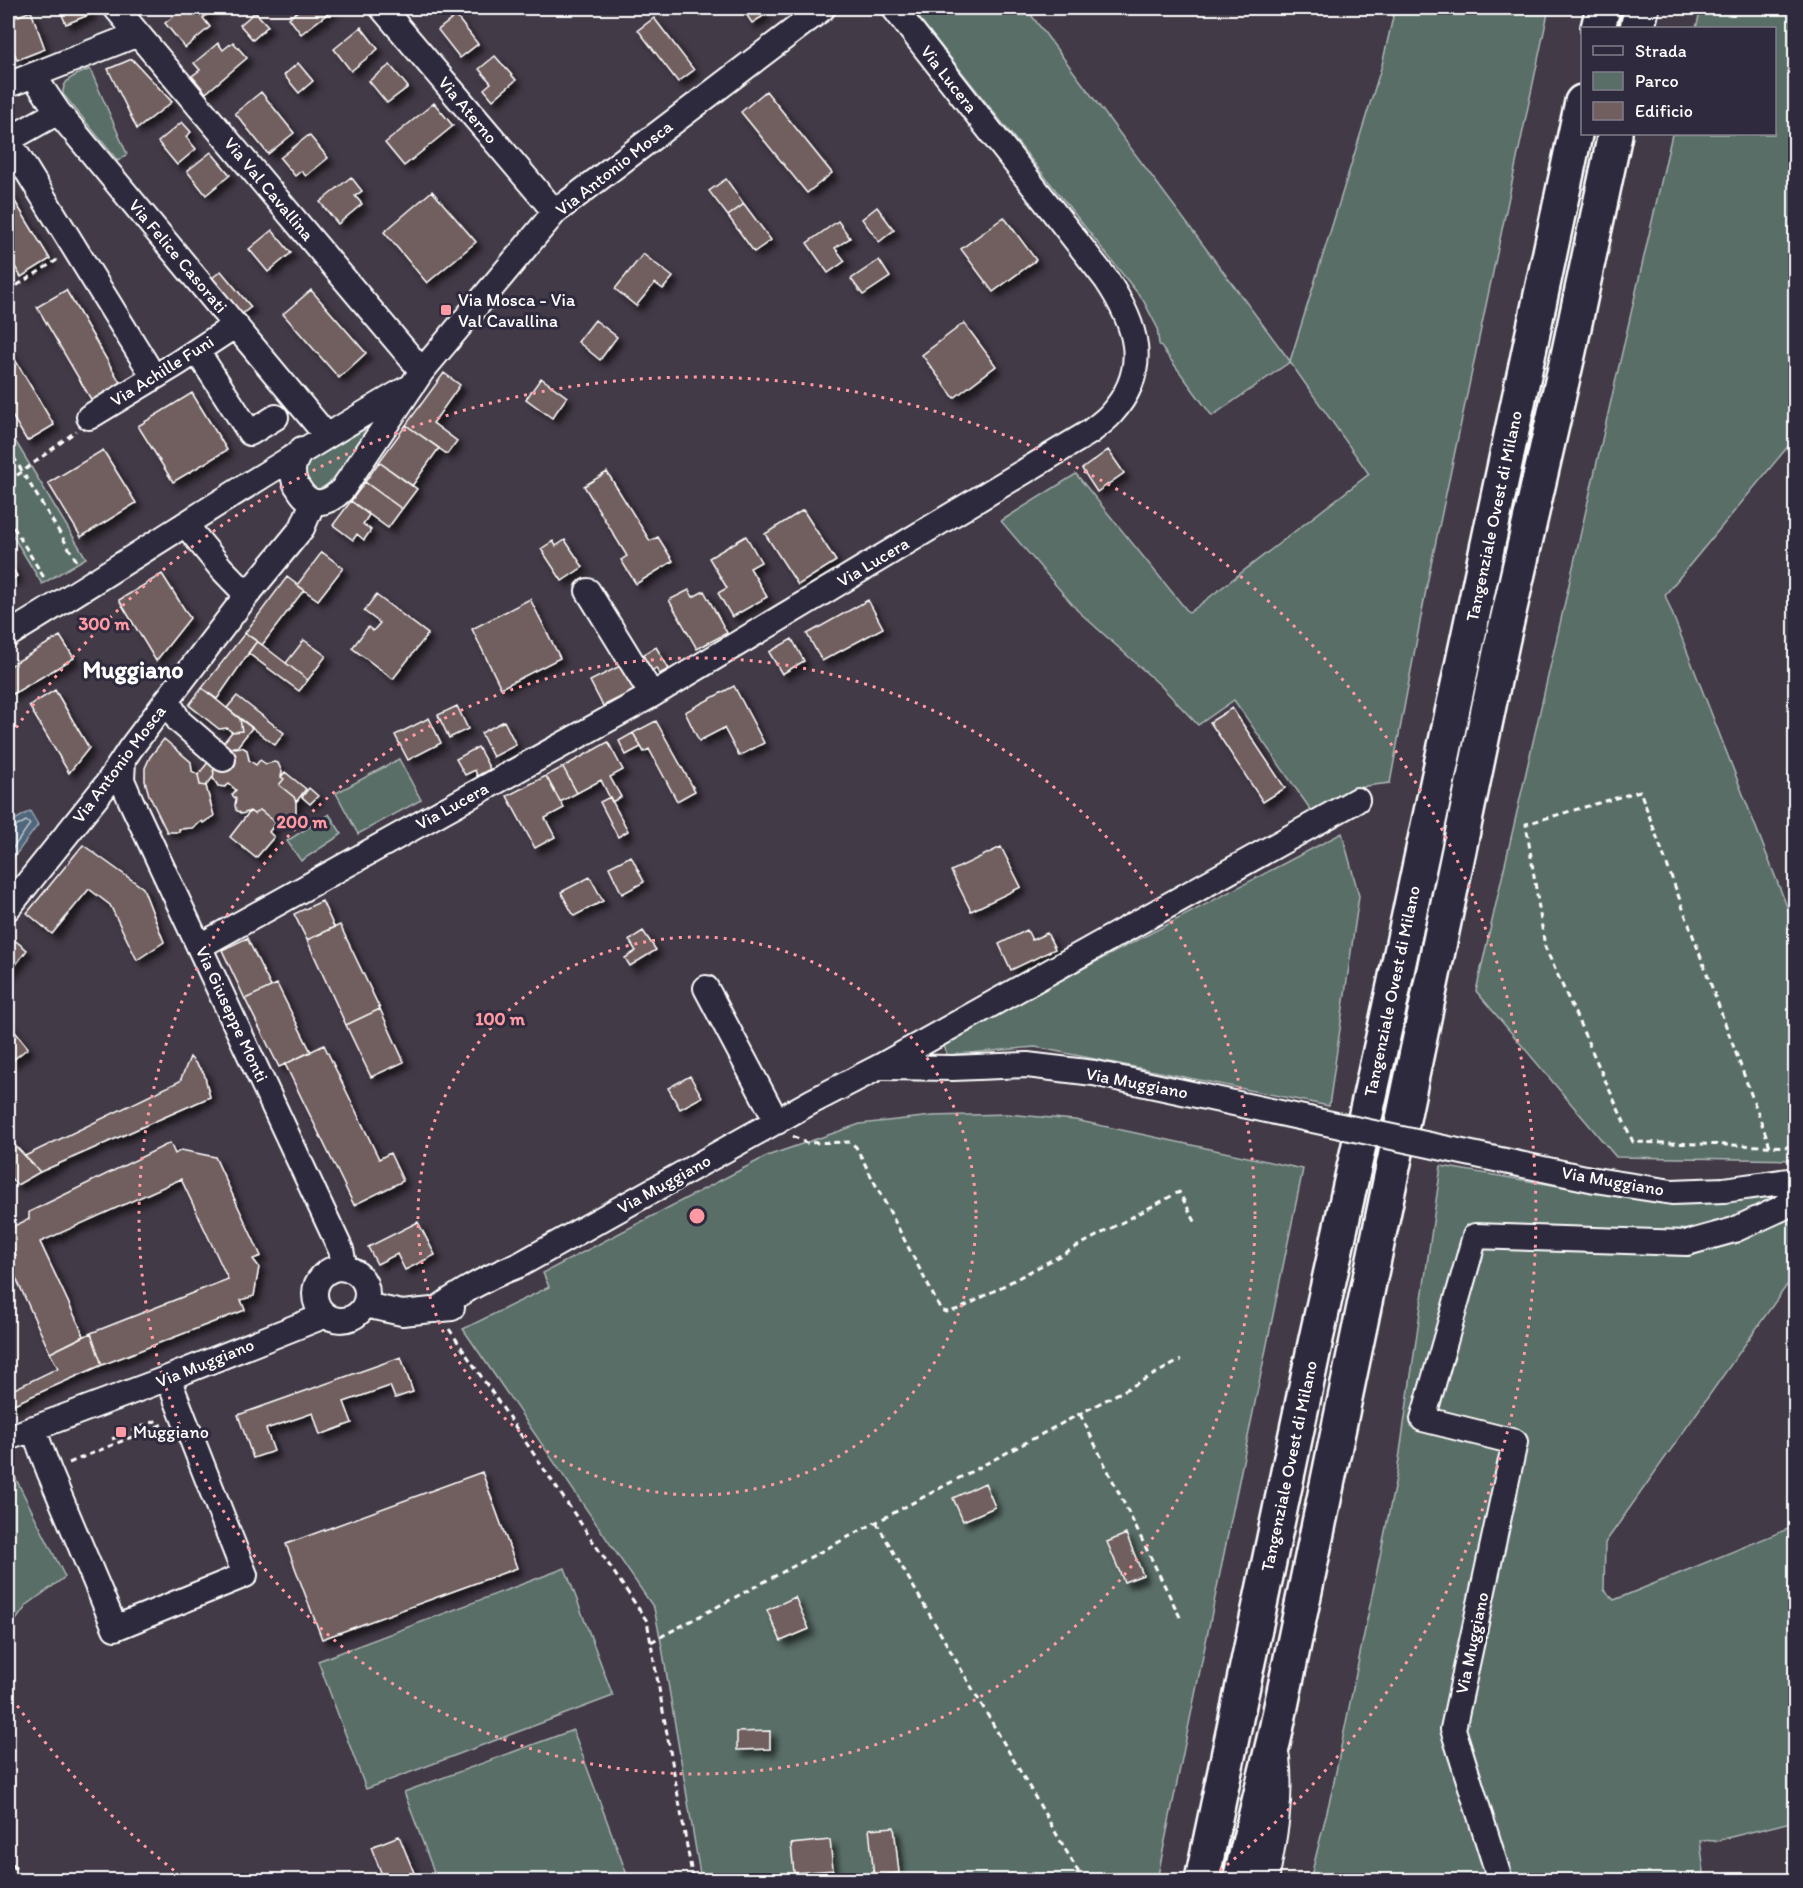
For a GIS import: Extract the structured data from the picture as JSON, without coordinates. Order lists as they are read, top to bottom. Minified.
{"streets":{"highway":["Tangenziale Ovest di Milano"],"street":["Via Lucera","Via Aterno","Via Antonio Mosca","Via Val Cavallina","Via Felice Casorati","Via Achille Funi","Via Giuseppe Monti","Via Muggiano"]},"crossings":[["Via Lucera","Via Giuseppe Monti"],["Via Aterno","Via Antonio Mosca"],["Via Antonio Mosca","Via Val Cavallina"],["Via Antonio Mosca","Via Giuseppe Monti"],["Via Felice Casorati","Via Achille Funi"],["Via Giuseppe Monti","Via Muggiano"]],"districts":["Muggiano"],"places":{"transit":["Via Mosca - Via Val Cavallina","Muggiano"]},"legend":["Strada","Parco","Edificio"],"rings":["300 m","200 m","100 m"]}
